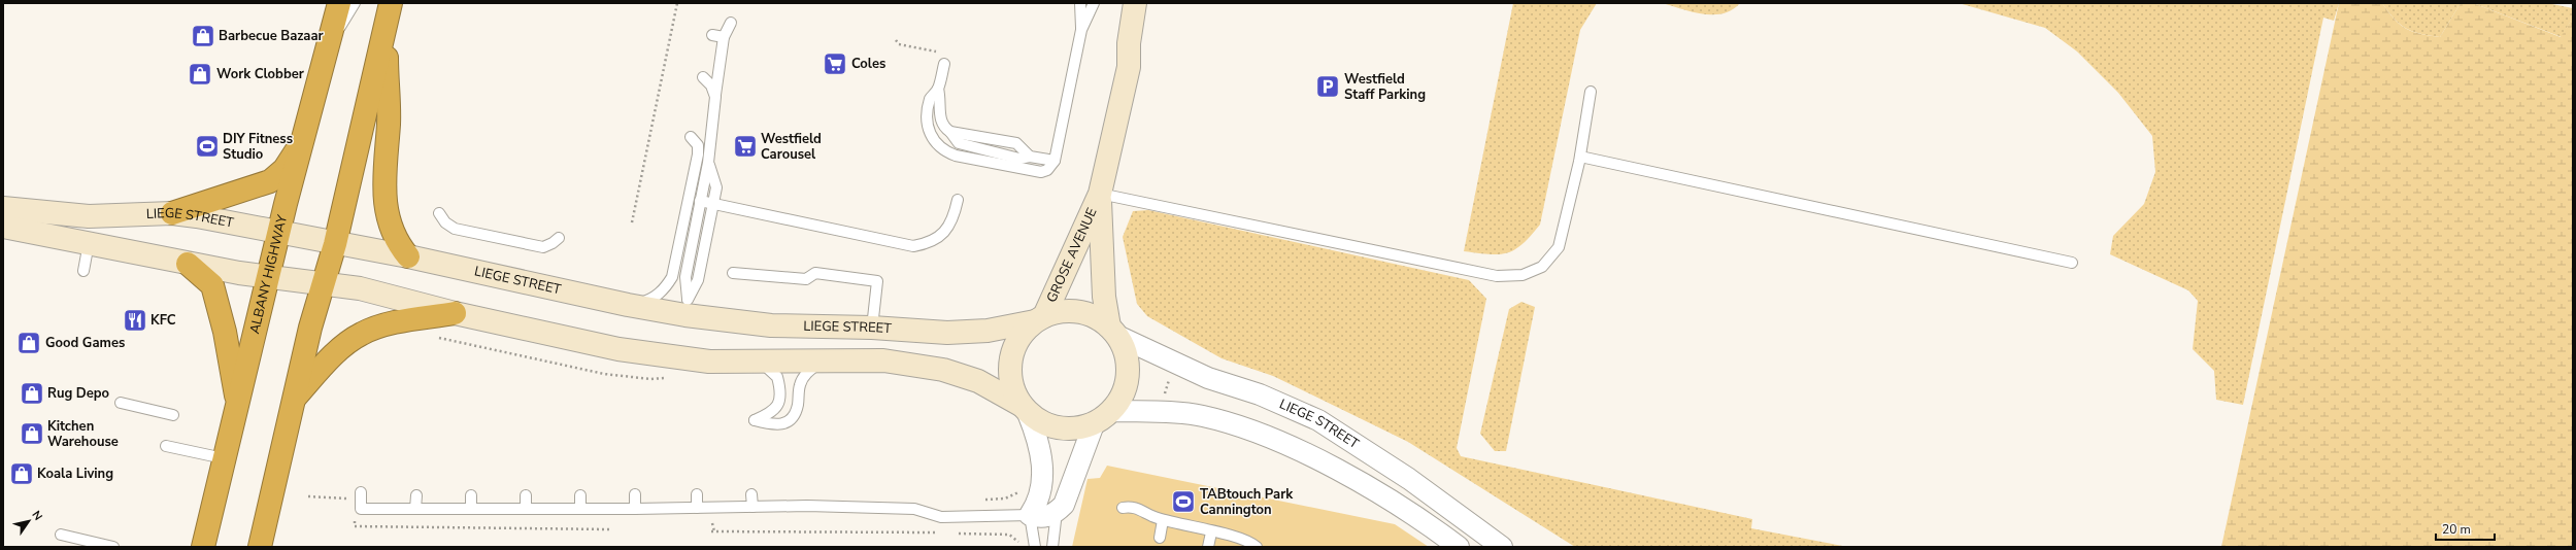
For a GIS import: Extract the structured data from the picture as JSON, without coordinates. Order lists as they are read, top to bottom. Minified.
{"streets":{"highway":["ALBANY HIGHWAY"],"street":["LIEGE STREET","GROSE AVENUE"]},"crossings":[["LIEGE STREET","GROSE AVENUE"],["LIEGE STREET","ALBANY HIGHWAY"]],"places":{"shop":["Barbecue Bazaar","Work Clobber","Good Games","Rug Depo","Kitchen Warehouse","Koala Living"],"supermarket":["Coles","Westfield Carousel"],"parking":["Westfield Staff Parking"],"sports":["DIY Fitness Studio","TABtouch Park Cannington"],"restaurant":["KFC"]},"scale_bar":"20 m","north":"top right"}
